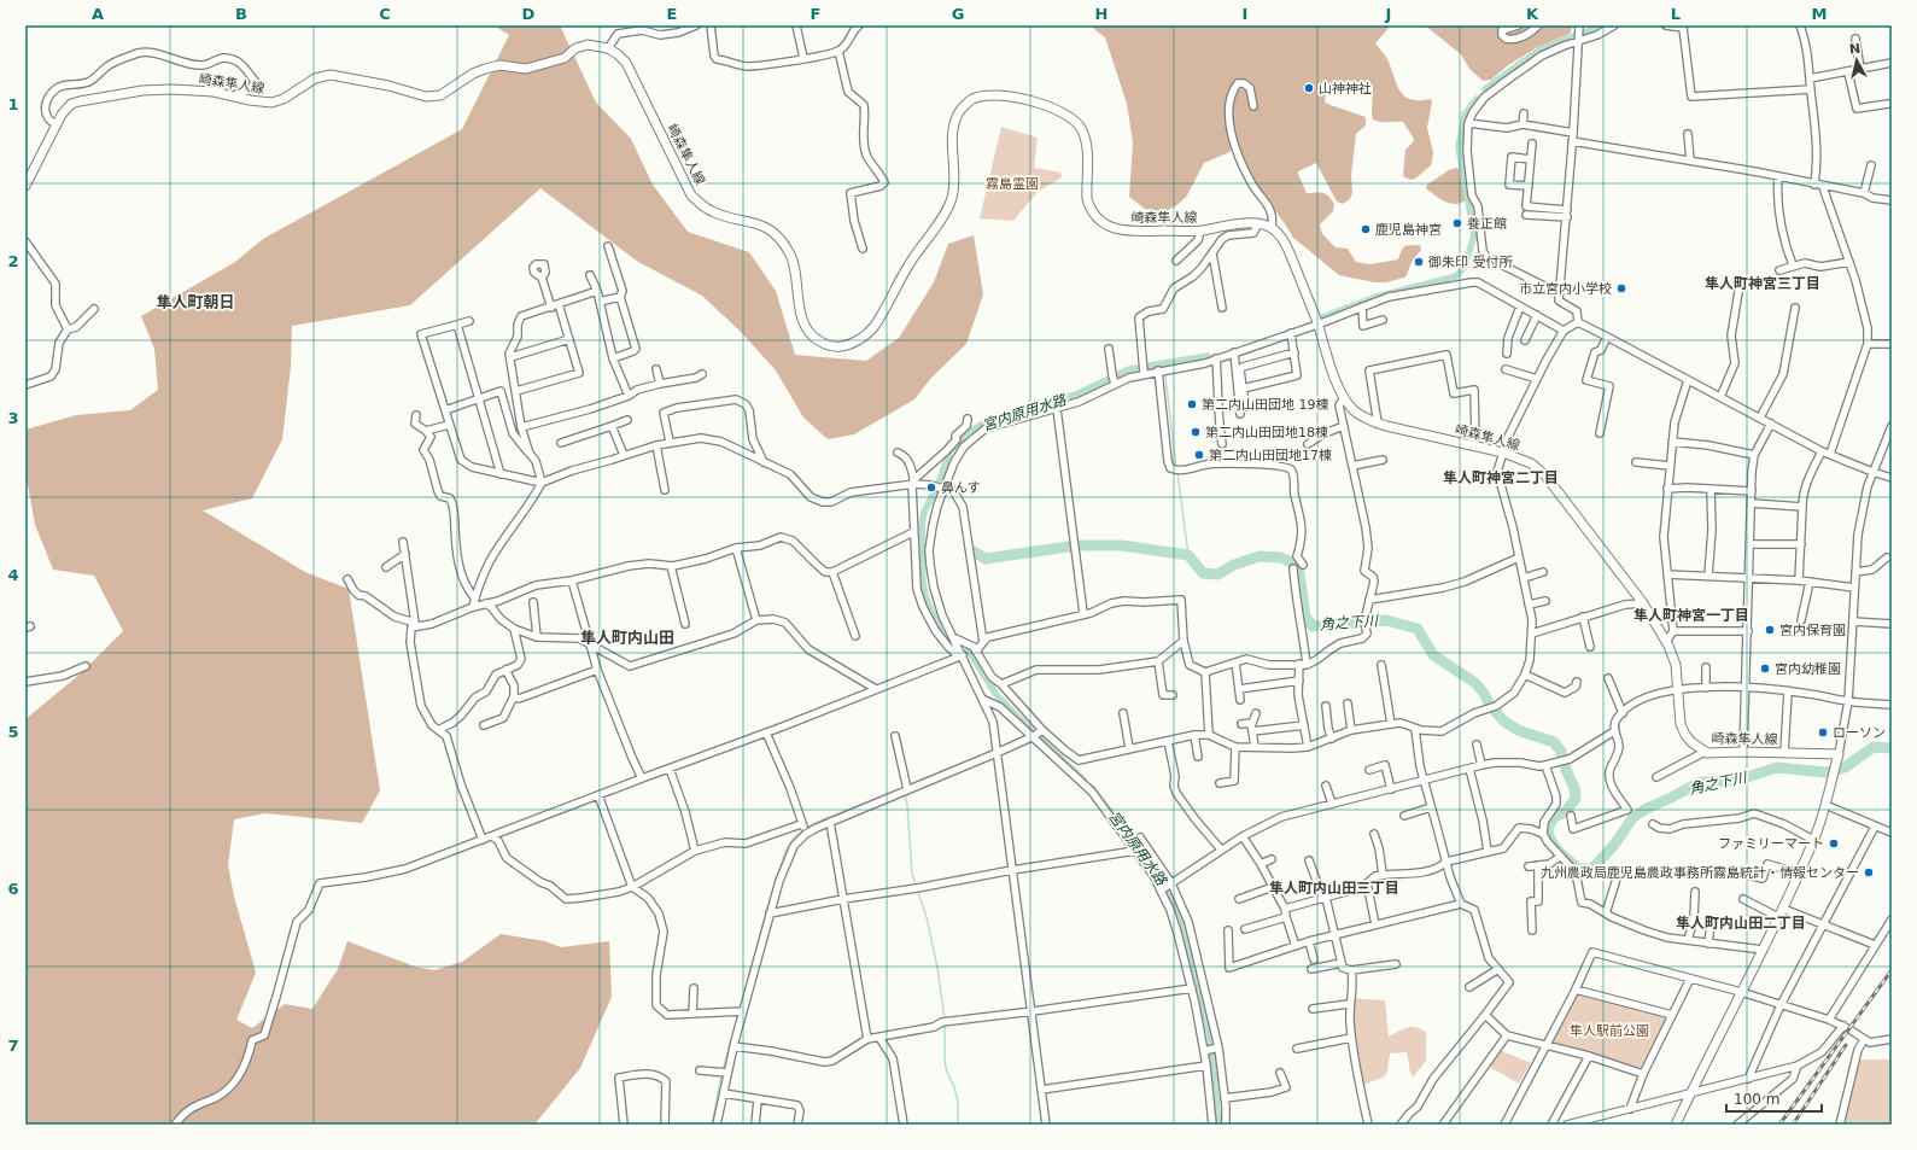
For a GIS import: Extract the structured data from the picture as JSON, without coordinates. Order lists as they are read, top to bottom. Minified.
{"streets":{"main road":["崎森隼人線"]},"districts":["隼人町神宮三丁目","隼人町朝日","隼人町神宮二丁目","隼人町神宮一丁目","隼人町内山田","隼人町内山田三丁目","隼人町内山田二丁目"],"water":["宮内原用水路","角之下川"],"parks":["霧島霊園","隼人駅前公園"],"places":["山神神社","養正館","鹿児島神宮","御朱印 受付所","市立宮内小学校","第二内山田団地 19棟","第二内山田団地18棟","第二内山田団地17棟","鼻んす","宮内保育園","宮内幼稚園","ローソン","ファミリーマート","九州農政局鹿児島農政事務所霧島統計・情報センター"],"scale_bar":"100 m","north":"top","grid":{"columns":["A","B","C","D","E","F","G","H","I","J","K","L","M"],"rows":["1","2","3","4","5","6","7"]}}
